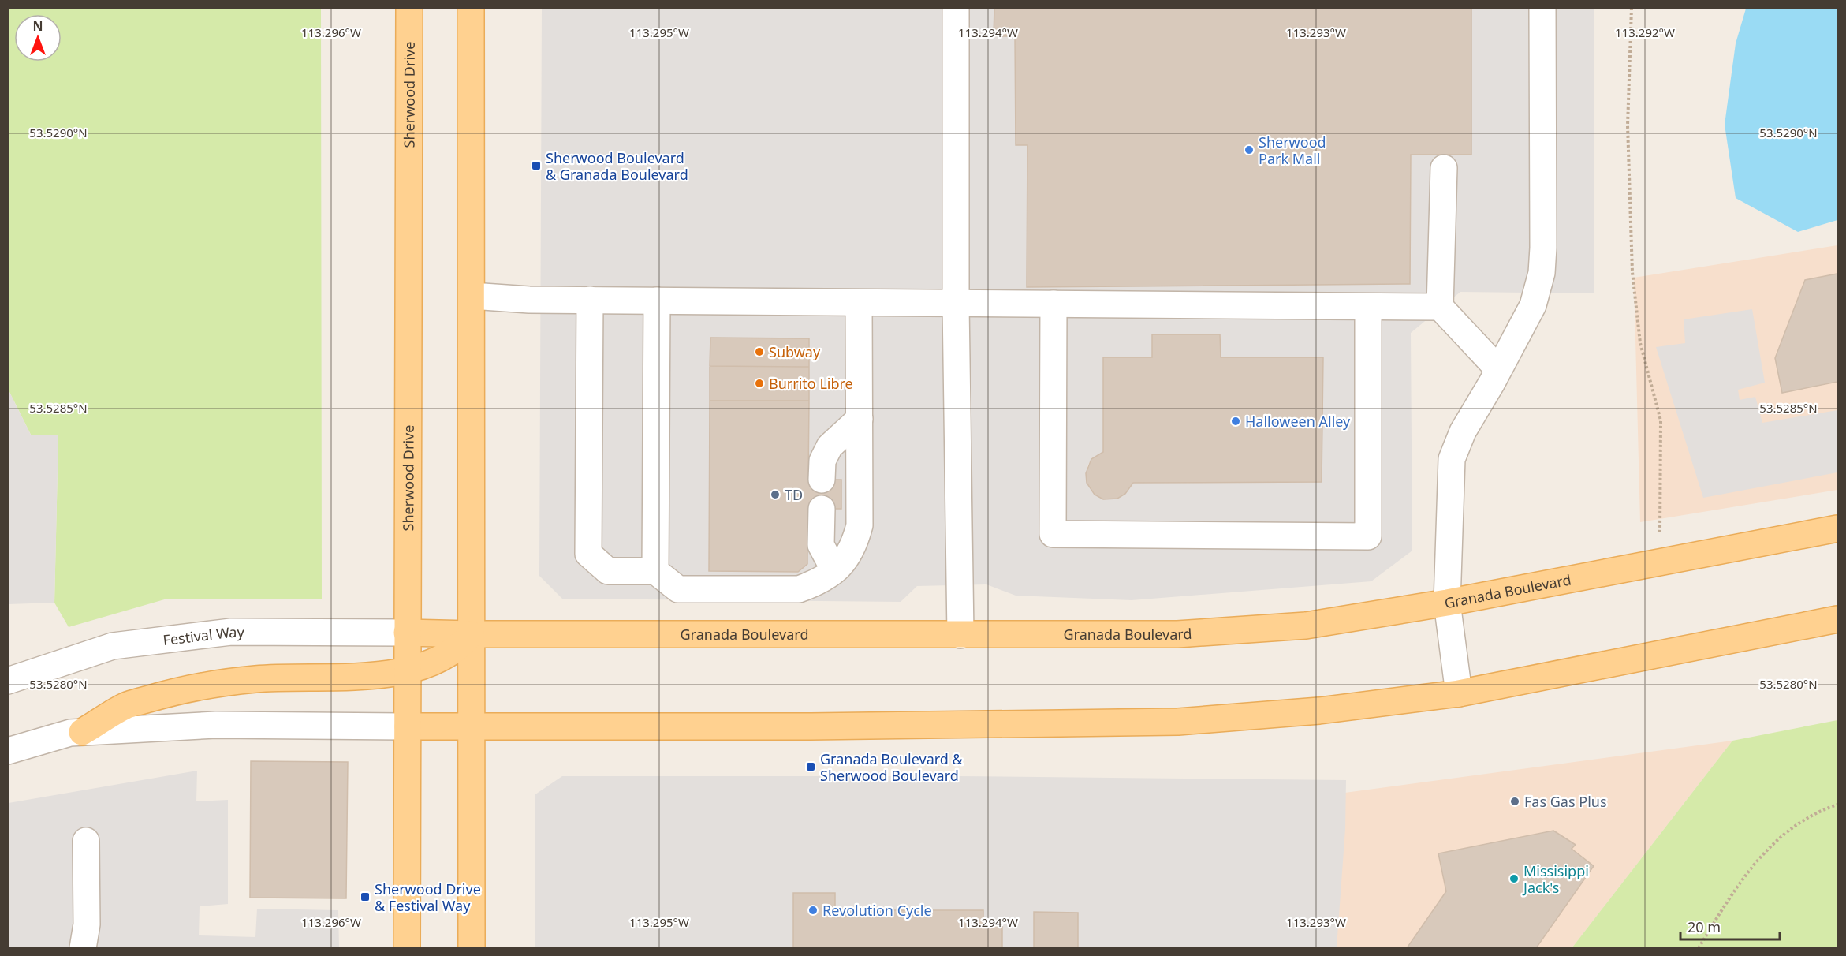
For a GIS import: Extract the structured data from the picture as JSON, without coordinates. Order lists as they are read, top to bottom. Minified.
{"streets":{"main road":["Sherwood Drive","Granada Boulevard"],"street":["Festival Way"]},"crossings":[["Sherwood Drive","Granada Boulevard"],["Sherwood Drive","Festival Way"],["Granada Boulevard","Festival Way"]],"places":{"other":["Sherwood Park Mall","Subway","Burrito Libre","Halloween Alley","TD","Fas Gas Plus","Missisippi Jack's","Revolution Cycle"],"transit":["Sherwood Boulevard & Granada Boulevard","Granada Boulevard & Sherwood Boulevard","Sherwood Drive & Festival Way"]},"scale_bar":"20 m","north":"top","coordinates":["113.296°W","113.295°W","113.294°W","113.293°W","113.292°W","53.5290°N","53.5285°N","53.5280°N"]}
